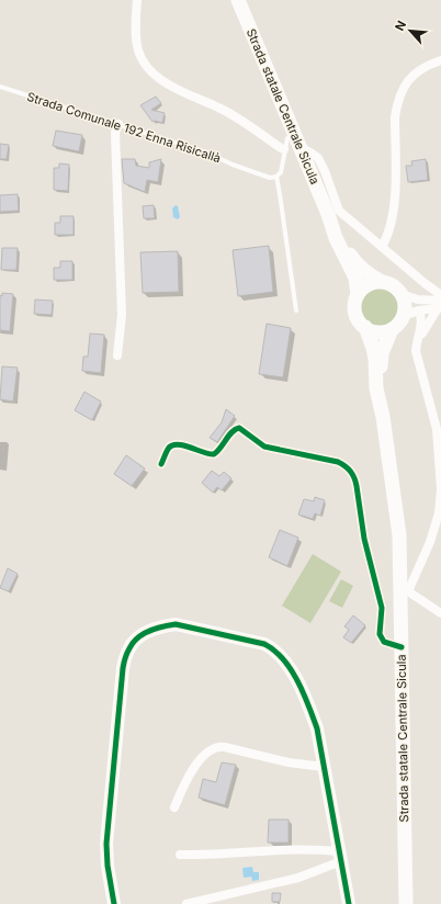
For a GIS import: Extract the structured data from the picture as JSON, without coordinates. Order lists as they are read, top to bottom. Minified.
{"streets":{"main road":["Strada statale Centrale Sicula"],"lane":["Strada Comunale 192 Enna Risicallà"]},"north":"top left"}
